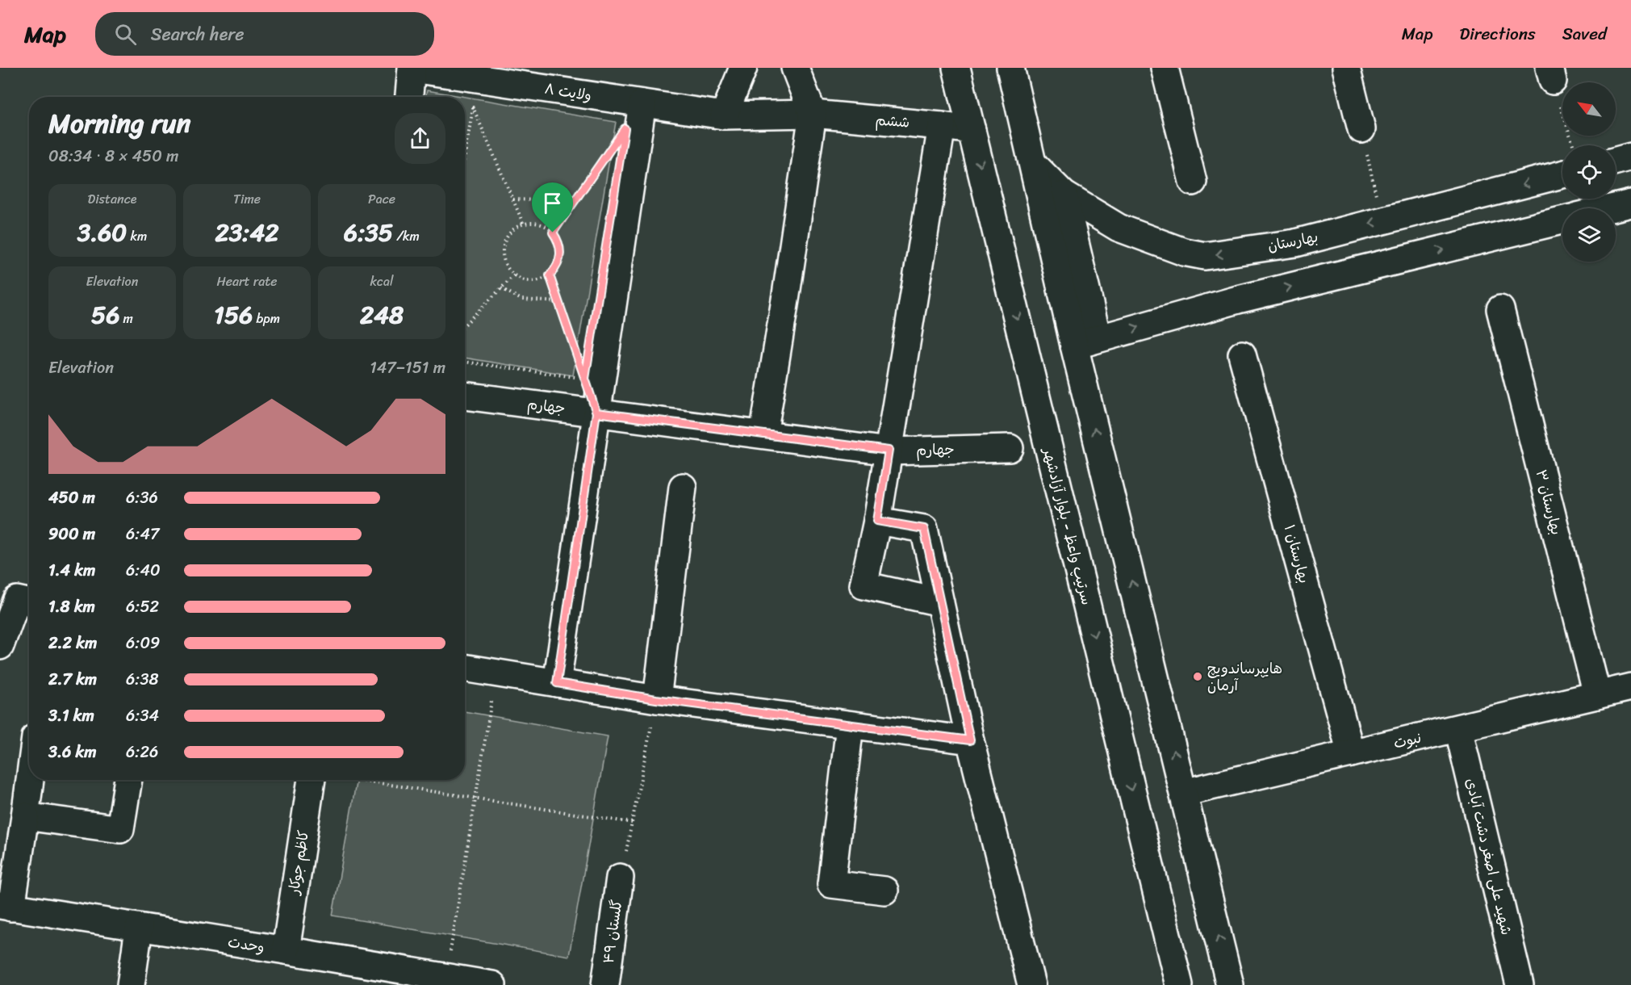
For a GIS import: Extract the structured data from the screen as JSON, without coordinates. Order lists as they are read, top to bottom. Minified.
{"streets":{"street":["ولایت ۸","ششم","بهارستان","جهارم","بهارستان ۳","سرتیپ واعظ - بلوار آزادشهر","بهارستان ۱","نبوت","شهید علی اصغر دشت آبادی","کاظم جوکار","گلستان ۴۹","وحدت"]},"crossings":[["ولایت ۸","ششم"],["ششم","سرتیپ واعظ - بلوار آزادشهر"],["بهارستان ۳","نبوت"],["بهارستان ۱","نبوت"],["نبوت","شهید علی اصغر دشت آبادی"],["کاظم جوکار","وحدت"]],"places":["هایپرساندویچ آرمان"],"north":"top left","page":{"header":"Map","search":"Search here","nav":["Map","Directions","Saved"],"heading":["Morning run","08:34 · 8 × 450 m"],"stats":[["Distance","3.60 km"],["Time","23:42"],["Pace","6:35 /km"],["Elevation","56 m"],["Heart rate","156 bpm"],["kcal","248"]],"chart":["Elevation","147–151 m"],"list":[{"name":"450 m","note":"6:36"},{"name":"900 m","note":"6:47"},{"name":"1.4 km","note":"6:40"},{"name":"1.8 km","note":"6:52"},{"name":"2.2 km","note":"6:09"},{"name":"2.7 km","note":"6:38"},{"name":"3.1 km","note":"6:34"},{"name":"3.6 km","note":"6:26"}]}}
